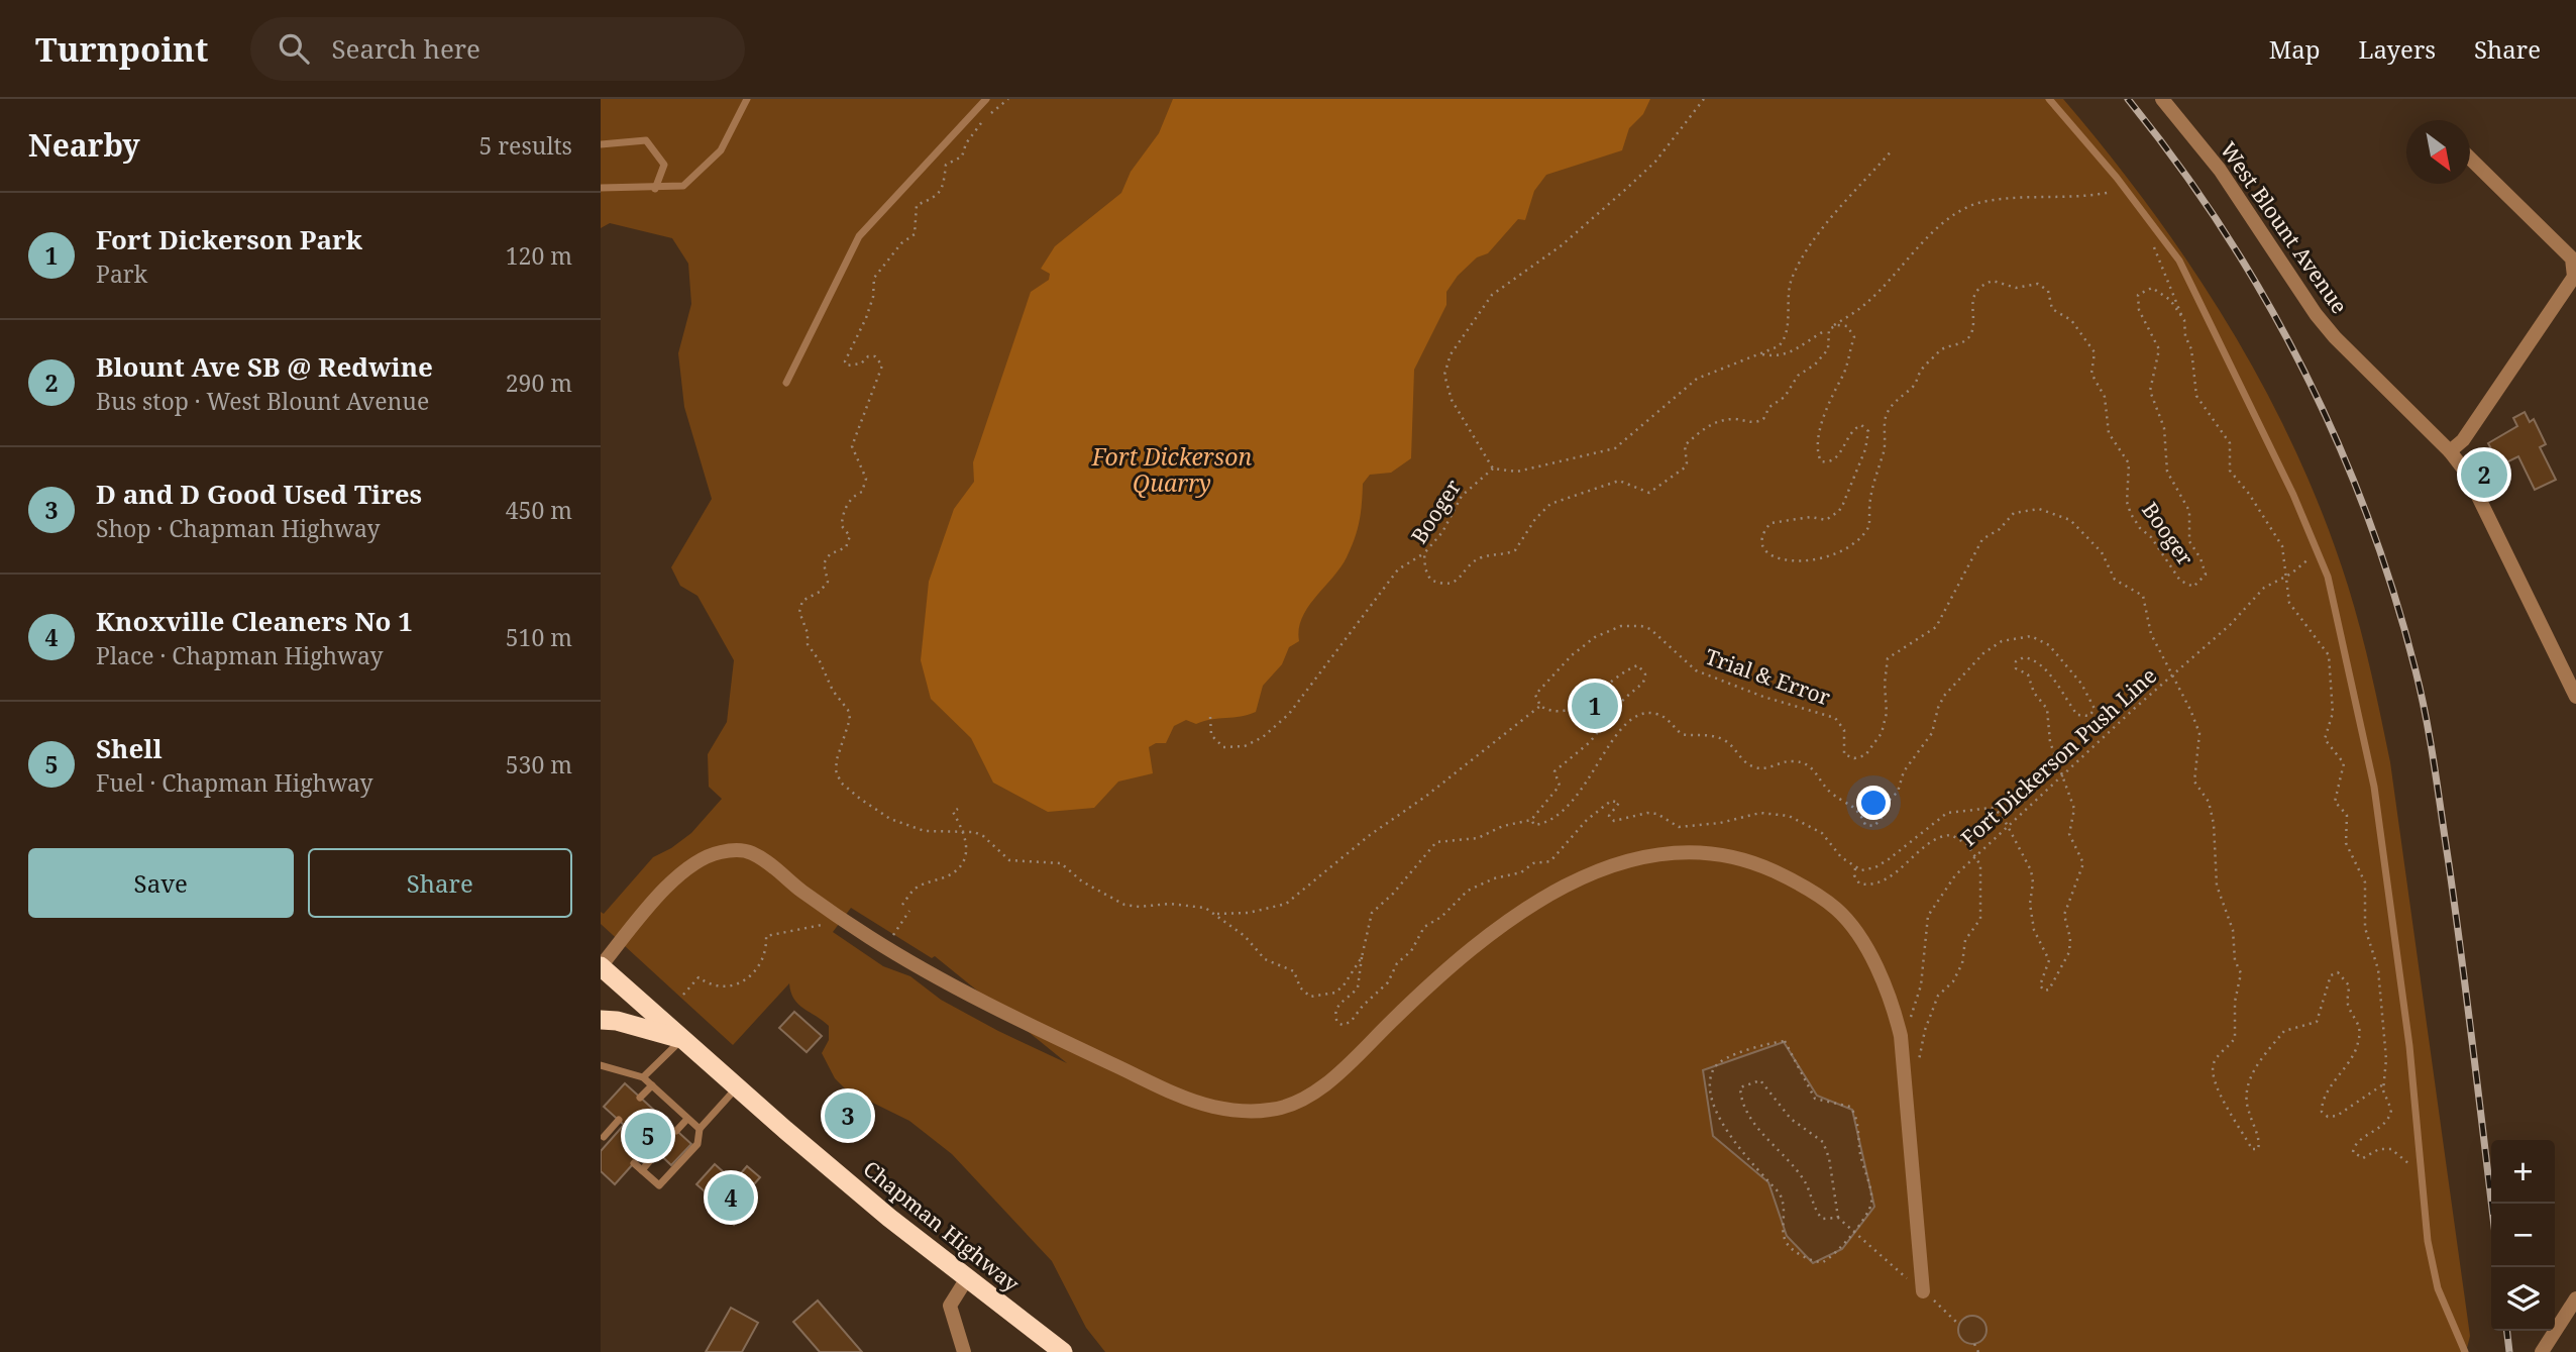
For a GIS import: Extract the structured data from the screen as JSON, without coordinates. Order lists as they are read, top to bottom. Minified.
{"streets":{"highway":["Chapman Highway"],"street":["West Blount Avenue"],"path":["Booger","Trial & Error","Fort Dickerson Push Line"]},"crossings":[["Booger","Trial & Error"],["Booger","Fort Dickerson Push Line"],["Trial & Error","Fort Dickerson Push Line"]],"water":["Fort Dickerson Quarry"],"north":"bottom right","page":{"header":"Turnpoint","search":"Search here","nav":["Map","Layers","Share"],"heading":["Nearby","5 results"],"list":[{"mark":"1","name":"Fort Dickerson Park","note":"Park","value":"120 m"},{"mark":"2","name":"Blount Ave SB @ Redwine","note":"Bus stop · West Blount Avenue","value":"290 m"},{"mark":"3","name":"D and D Good Used Tires","note":"Shop · Chapman Highway","value":"450 m"},{"mark":"4","name":"Knoxville Cleaners No 1","note":"Place · Chapman Highway","value":"510 m"},{"mark":"5","name":"Shell","note":"Fuel · Chapman Highway","value":"530 m"}],"pins":["2","1","3","5","4"],"buttons":["Save","Share"],"map_buttons":["+","−"]}}
